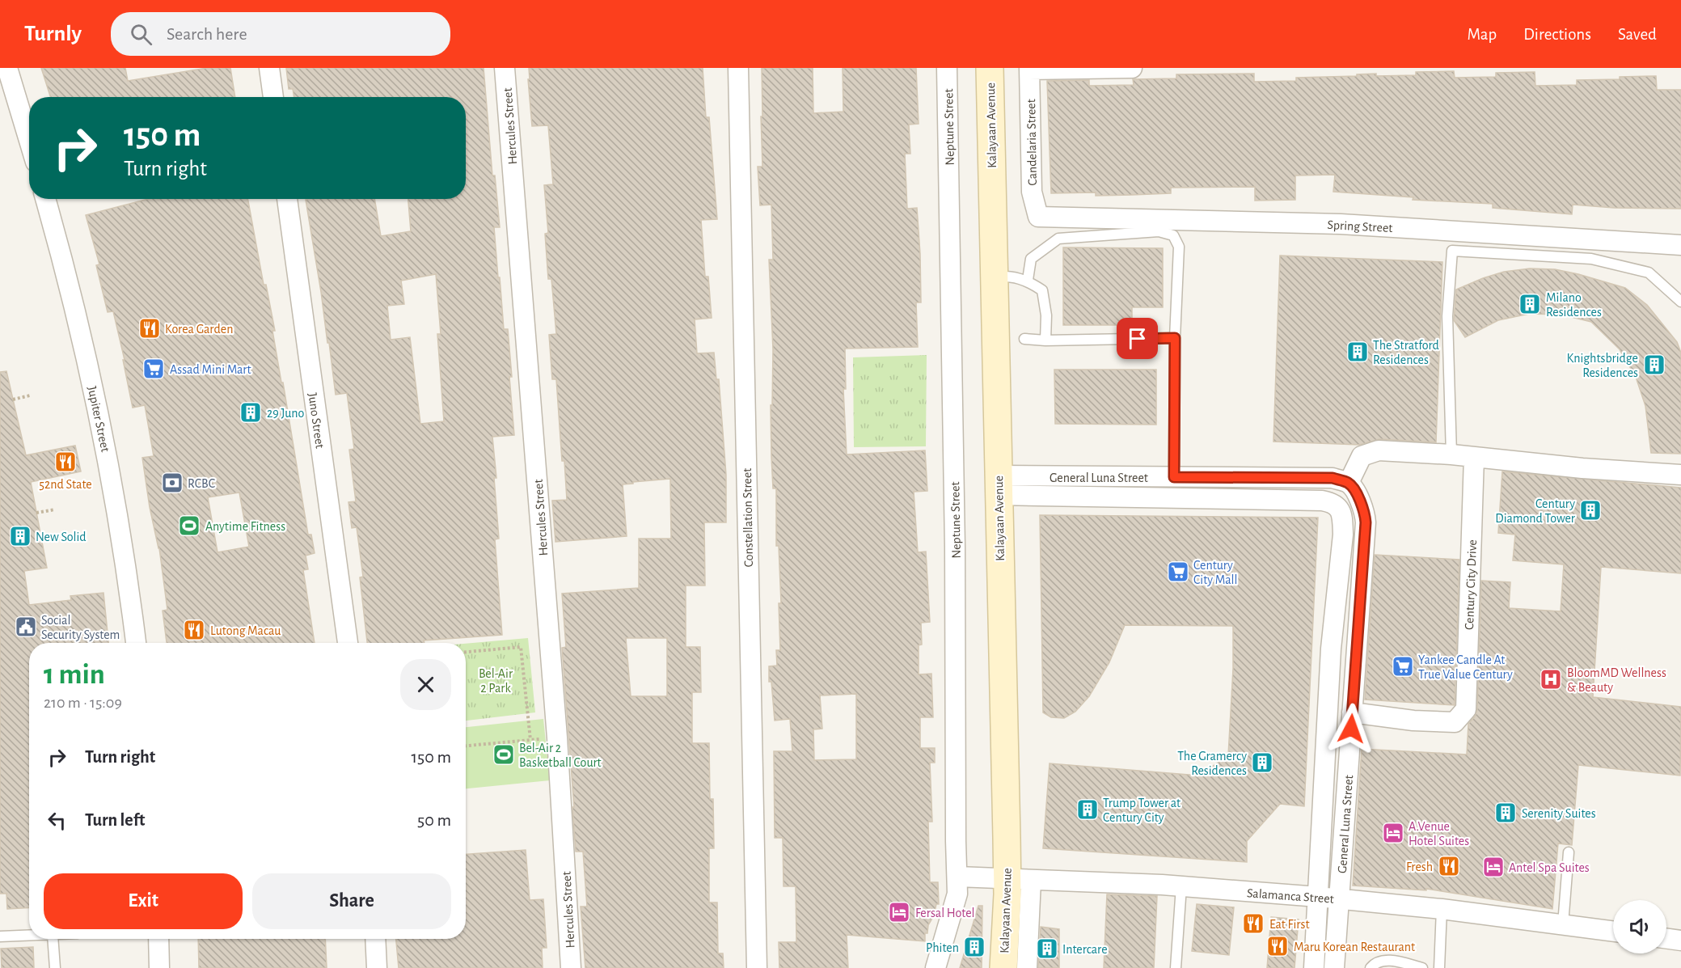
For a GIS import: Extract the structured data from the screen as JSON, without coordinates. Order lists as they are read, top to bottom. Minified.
{"streets":{"main road":["Kalayaan Avenue"],"street":["Hercules Street","Neptune Street","Candelaria Street","Spring Street","Jupiter Street","Juno Street","General Luna Street","Constellation Street","Century City Drive","Salamanca Street"]},"crossings":[["Kalayaan Avenue","General Luna Street"],["Kalayaan Avenue","Salamanca Street"],["Neptune Street","Salamanca Street"],["Candelaria Street","Spring Street"],["General Luna Street","Century City Drive"],["General Luna Street","Salamanca Street"]],"parks":["Bel-Air 2 Park"],"places":{"building":["Milano Residences","The Stratford Residences","Knightsbridge Residences","29 Juno","Century Diamond Tower","New Solid","The Gramercy Residences","Trump Tower at Century City","Serenity Suites","Phiten","Intercare"],"restaurant":["Korea Garden","52nd State","Lutong Macau","Fresh","Eat First","Maru Korean Restaurant"],"supermarket":["Assad Mini Mart","Century City Mall","Yankee Candle At True Value Century"],"bank":["RCBC"],"sports":["Anytime Fitness","Bel-Air 2 Basketball Court"],"public building":["Social Security System"],"hospital":["BloomMD Wellness & Beauty"],"hotel":["A.Venue Hotel Suites","Antel Spa Suites","Fersal Hotel"]},"page":{"header":"Turnly","search":"Search here","nav":["Map","Directions","Saved"],"turn":["150 m","Turn right"],"heading":["1 min","210 m · 15:09"],"list":[{"name":"Turn right","value":"150 m"},{"name":"Turn left","value":"50 m"}],"buttons":["Exit","Share"]}}
